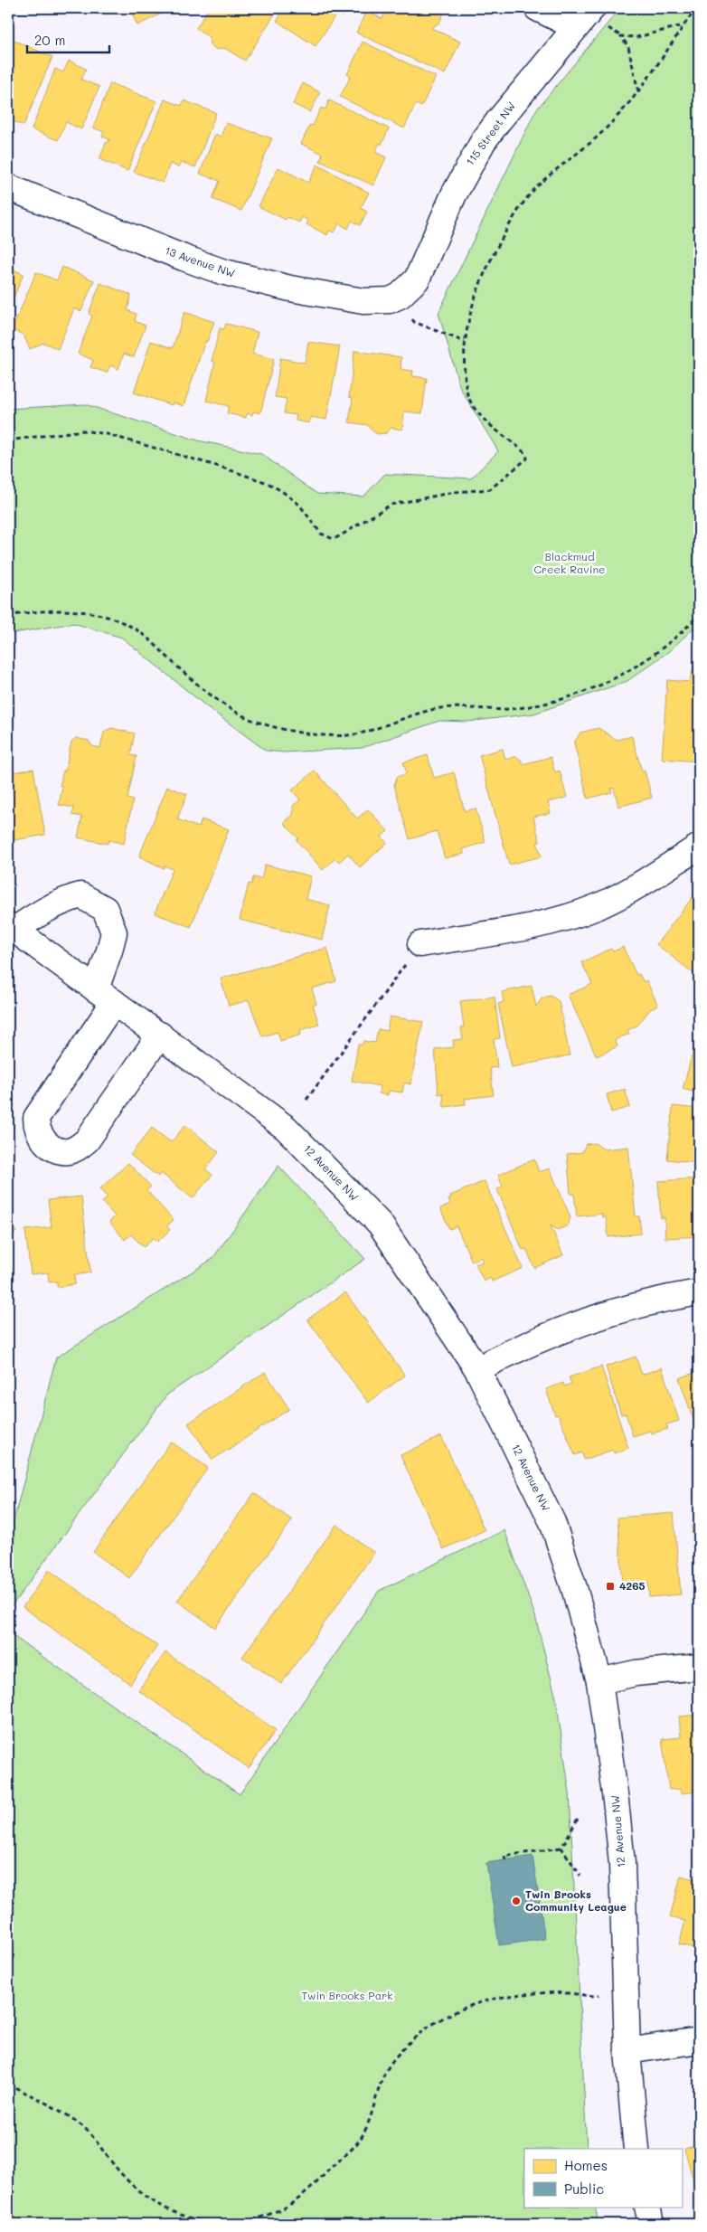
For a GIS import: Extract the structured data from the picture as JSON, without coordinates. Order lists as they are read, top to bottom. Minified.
{"streets":{"street":["115 Street NW","13 Avenue NW","12 Avenue NW"]},"crossings":[["115 Street NW","13 Avenue NW"]],"parks":["Blackmud Creek Ravine","Twin Brooks Park"],"places":{"transit":["4265"],"other":["Twin Brooks Community League"]},"legend":["Homes","Public"],"scale_bar":"20 m"}
